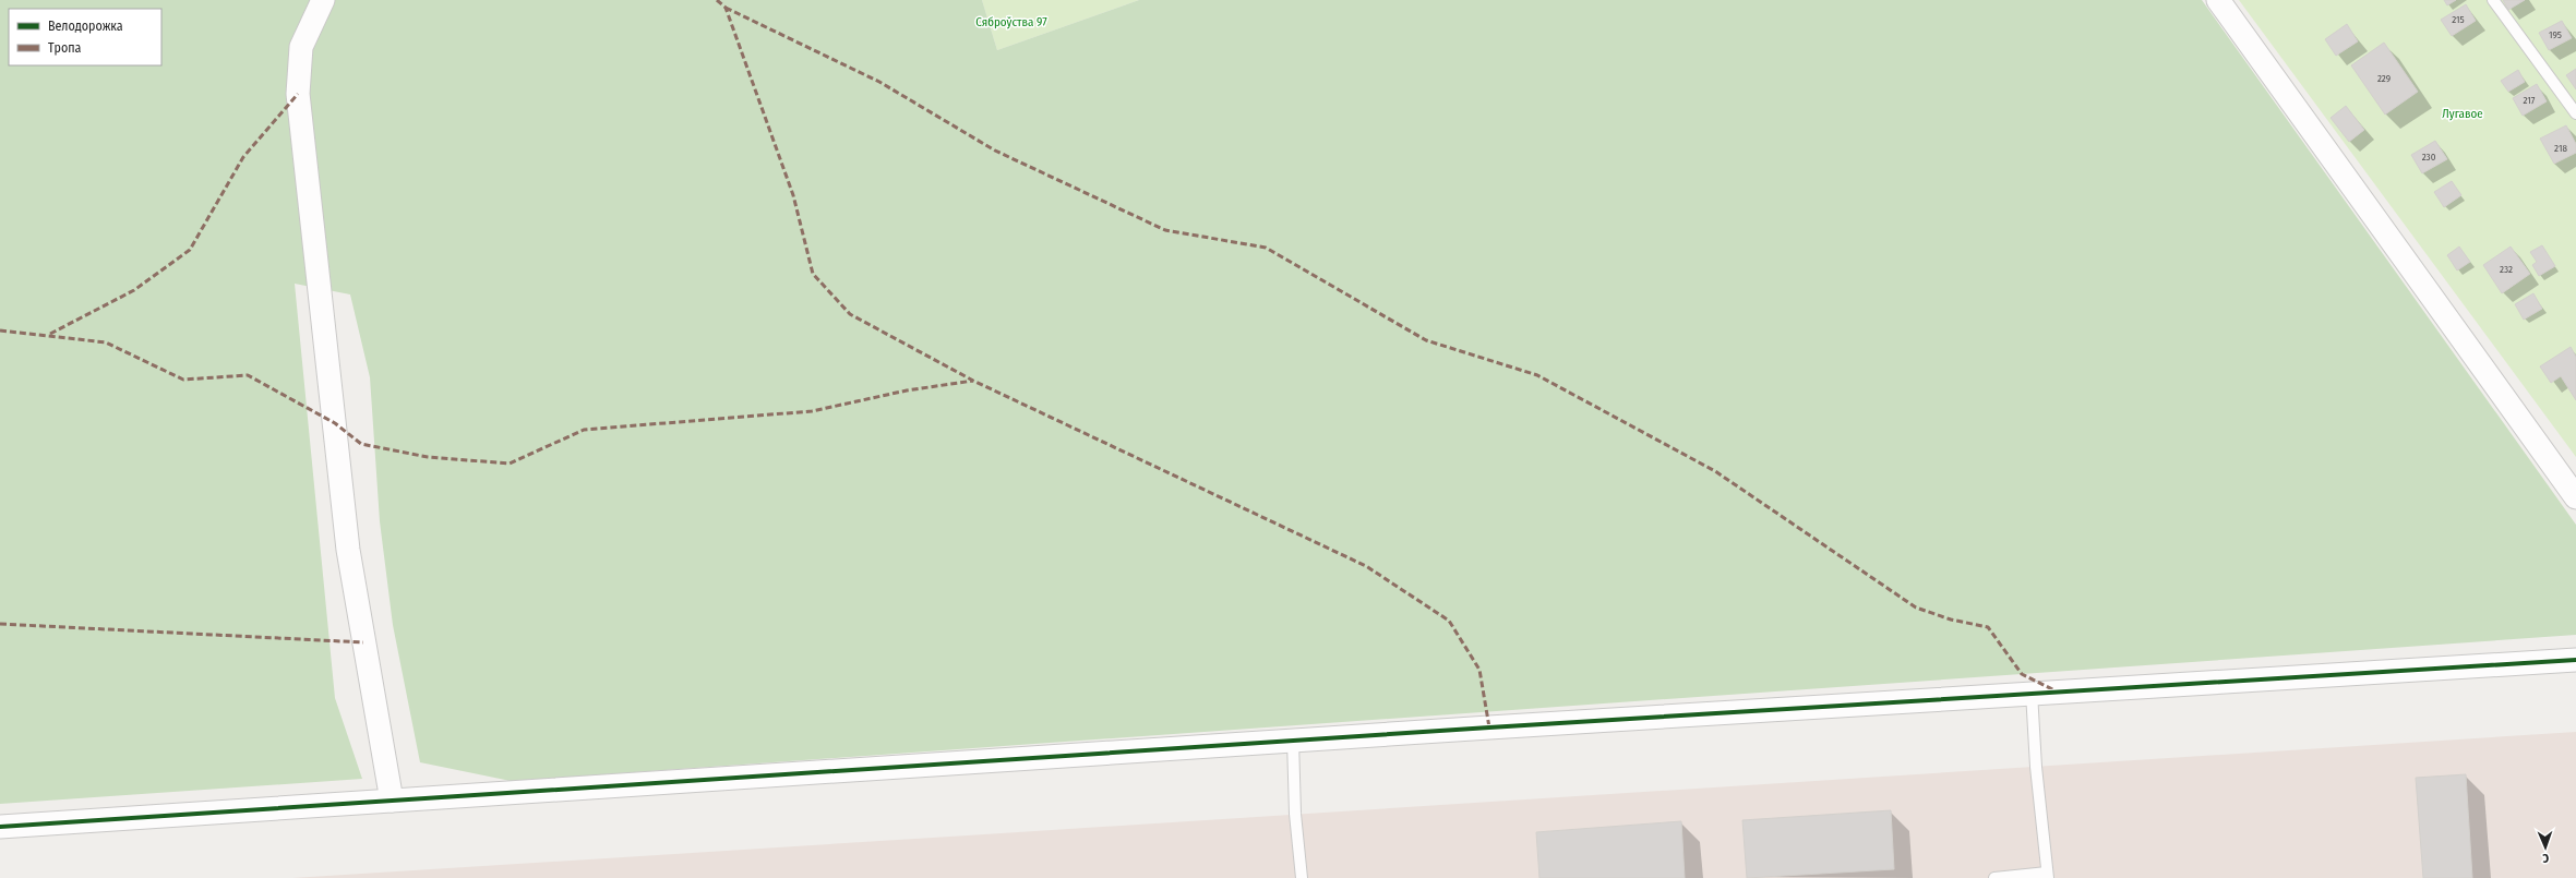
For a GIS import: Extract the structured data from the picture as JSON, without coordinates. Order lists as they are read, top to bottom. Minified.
{"parks":["Сяброўства 97","Лугавое"],"house_numbers":["215","195","229","217","218","230","232"],"legend":["Велодорожка","Тропа"],"north":"bottom"}
